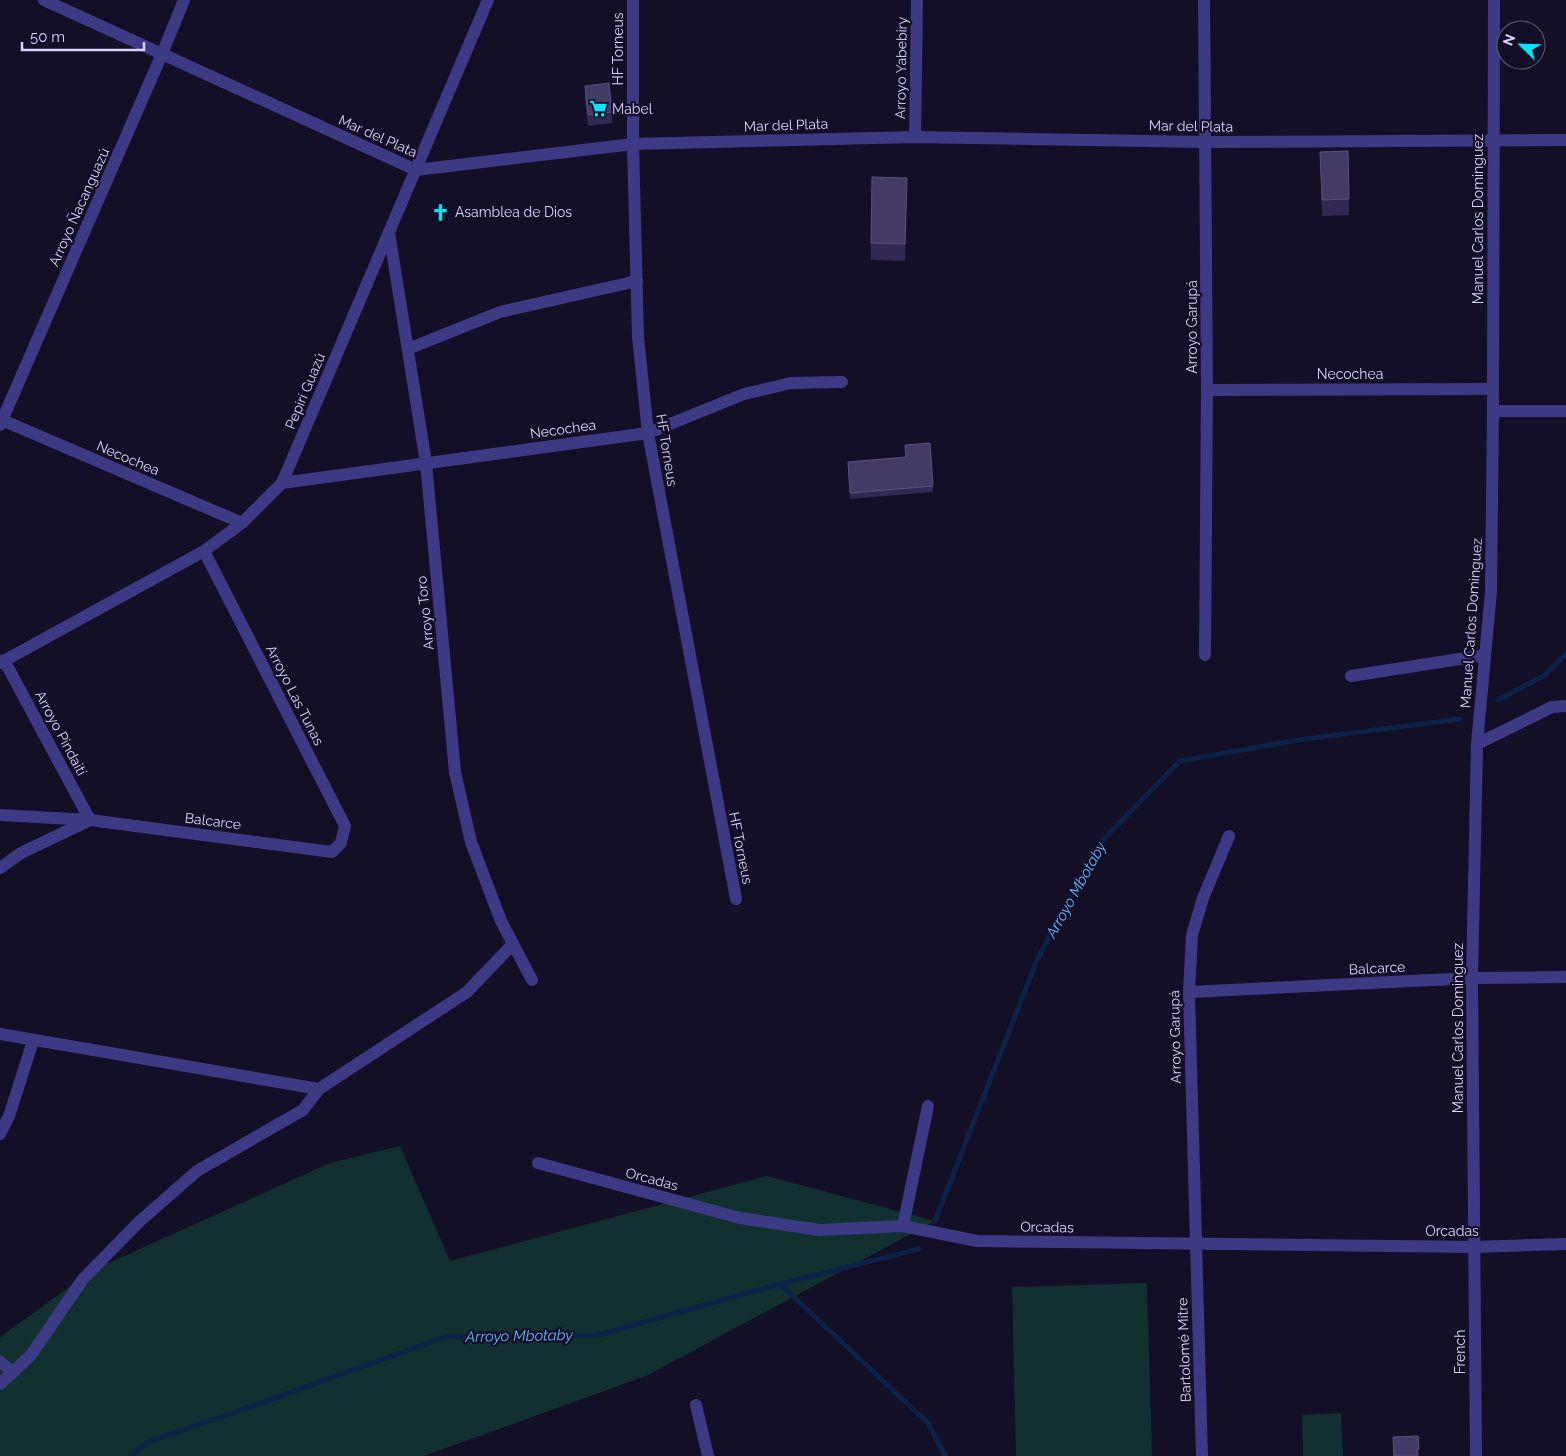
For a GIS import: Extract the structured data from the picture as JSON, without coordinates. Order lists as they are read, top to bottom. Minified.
{"streets":{"street":["HF Torneus","Arroyo Yabebiry","Mar del Plata","Arroyo Ñacanguazú","Manuel Carlos Dominguez","Arroyo Garupá","Necochea","Pepirí Guazú","Arroyo Toro","Arroyo Las Tunas","Arroyo Pindaití","Balcarce","Orcadas","Bartolomé Mitre","French"]},"crossings":[["HF Torneus","Mar del Plata"],["HF Torneus","Necochea"],["Arroyo Yabebiry","Mar del Plata"],["Mar del Plata","Arroyo Ñacanguazú"],["Mar del Plata","Manuel Carlos Dominguez"],["Mar del Plata","Arroyo Garupá"],["Mar del Plata","Pepirí Guazú"],["Arroyo Ñacanguazú","Necochea"],["Manuel Carlos Dominguez","Necochea"],["Manuel Carlos Dominguez","Balcarce"],["Manuel Carlos Dominguez","Orcadas"],["Manuel Carlos Dominguez","French"],["Arroyo Garupá","Necochea"],["Arroyo Garupá","Balcarce"],["Arroyo Garupá","Orcadas"],["Arroyo Garupá","Bartolomé Mitre"],["Necochea","Pepirí Guazú"],["Necochea","Arroyo Toro"],["Pepirí Guazú","Arroyo Toro"],["Pepirí Guazú","Arroyo Las Tunas"],["Pepirí Guazú","Arroyo Pindaití"],["Arroyo Las Tunas","Balcarce"],["Arroyo Pindaití","Balcarce"],["Orcadas","Bartolomé Mitre"],["Orcadas","French"]],"water":["Arroyo Mbotaby"],"places":{"supermarket":["Mabel"],"church":["Asamblea de Dios"]},"scale_bar":"50 m","north":"top left"}
